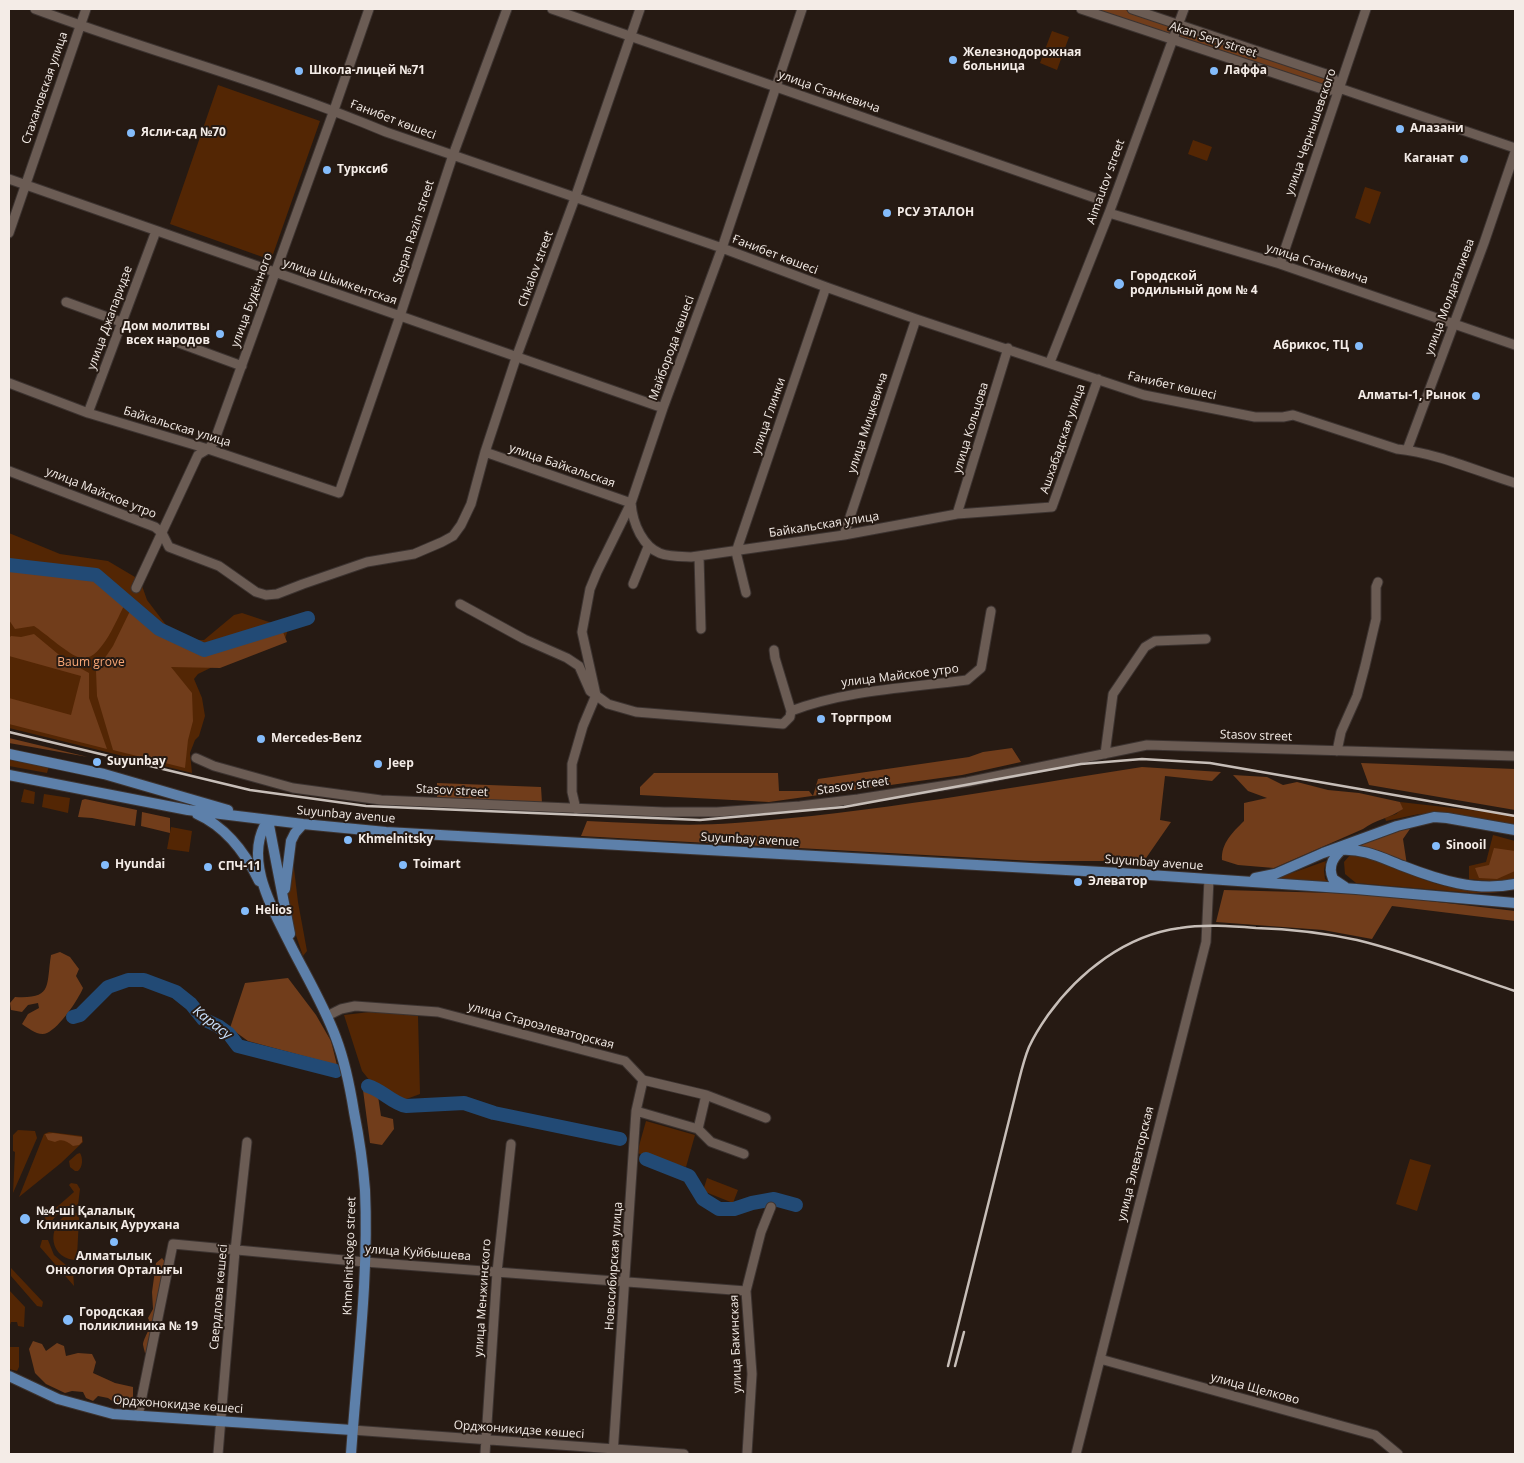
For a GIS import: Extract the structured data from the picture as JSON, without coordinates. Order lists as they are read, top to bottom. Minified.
{"streets":{"main road":["Suyunbay avenue","Khmelnitskogo street","Орджонокидзе көшесі"],"street":["Akan Sery street","Стахановская улица","улица Станкевича","Ғанибет көшесі","улица Чернышевского","Aimautov street","Stepan Razin street","Chkalov street","улица Шымкентская","улица Молдагалиева","улица Будённого","улица Джапаридзе","Майборода көшесі","улица Глинки","улица Мицкевича","Байкальская улица","улица Кольцова","Ашхабадская улица","улица Байкальская","улица Майское утро","Stasov street","улица Староэлеваторская","улица Элеваторская","улица Куйбышева","Новосибирская улица","Свердлова көшесі","улица Менжинского","улица Бакинская","улица Щелково","Орджоникидзе көшесі"]},"crossings":[["Akan Sery street","улица Чернышевского"],["Akan Sery street","Aimautov street"],["Akan Sery street","улица Молдагалиева"],["Стахановская улица","Ғанибет көшесі"],["Стахановская улица","улица Шымкентская"],["улица Станкевича","улица Чернышевского"],["улица Станкевича","Aimautov street"],["улица Станкевича","Chkalov street"],["улица Станкевича","улица Молдагалиева"],["улица Станкевича","Майборода көшесі"],["Ғанибет көшесі","Aimautov street"],["Ғанибет көшесі","Stepan Razin street"],["Ғанибет көшесі","Chkalov street"],["Ғанибет көшесі","улица Молдагалиева"],["Ғанибет көшесі","улица Будённого"],["Ғанибет көшесі","Майборода көшесі"],["Ғанибет көшесі","улица Глинки"],["Ғанибет көшесі","улица Мицкевича"],["Ғанибет көшесі","улица Кольцова"],["Ғанибет көшесі","Ашхабадская улица"],["Stepan Razin street","улица Шымкентская"],["Stepan Razin street","Байкальская улица"],["Chkalov street","улица Шымкентская"],["Chkalov street","улица Байкальская"],["Chkalov street","улица Майское утро"],["улица Шымкентская","улица Будённого"],["улица Шымкентская","улица Джапаридзе"],["улица Шымкентская","Майборода көшесі"],["улица Будённого","Байкальская улица"],["улица Будённого","улица Майское утро"],["улица Джапаридзе","Байкальская улица"],["Майборода көшесі","улица Байкальская"],["Майборода көшесі","улица Майское утро"],["улица Глинки","Байкальская улица"],["улица Мицкевича","Байкальская улица"],["Байкальская улица","улица Кольцова"],["Байкальская улица","Ашхабадская улица"],["Suyunbay avenue","улица Элеваторская"],["Suyunbay avenue","Khmelnitskogo street"],["улица Староэлеваторская","Khmelnitskogo street"],["улица Староэлеваторская","Новосибирская улица"],["улица Элеваторская","улица Щелково"],["улица Куйбышева","Khmelnitskogo street"],["улица Куйбышева","Новосибирская улица"],["улица Куйбышева","Свердлова көшесі"],["улица Куйбышева","улица Менжинского"],["улица Куйбышева","улица Бакинская"],["улица Куйбышева","Орджонокидзе көшесі"],["Khmelnitskogo street","Орджонокидзе көшесі"],["Khmelnitskogo street","Орджоникидзе көшесі"],["Новосибирская улица","Орджоникидзе көшесі"],["Свердлова көшесі","Орджонокидзе көшесі"],["улица Менжинского","Орджоникидзе көшесі"],["Орджонокидзе көшесі","Орджоникидзе көшесі"]],"water":["Карасу"],"parks":["Baum grove"],"places":["Железнодорожная больница","Школа-лицей №71","Лаффа","Алазани","Ясли-сад №70","Каганат","Турксиб","РСУ ЭТАЛОН","Городской родильный дом № 4","Дом молитвы всех народов","Абрикос, ТЦ","Алматы-1, Рынок","Торгпром","Mercedes-Benz","Suyunbay","Jeep","Khmelnitsky","Sinooil","Hyundai","Toimart","СПЧ-11","Элеватор","Helios","№4-ші Қалалық Клиникалық Аурухана","Алматылық Онкология Орталығы","Городская поликлиника № 19"]}
